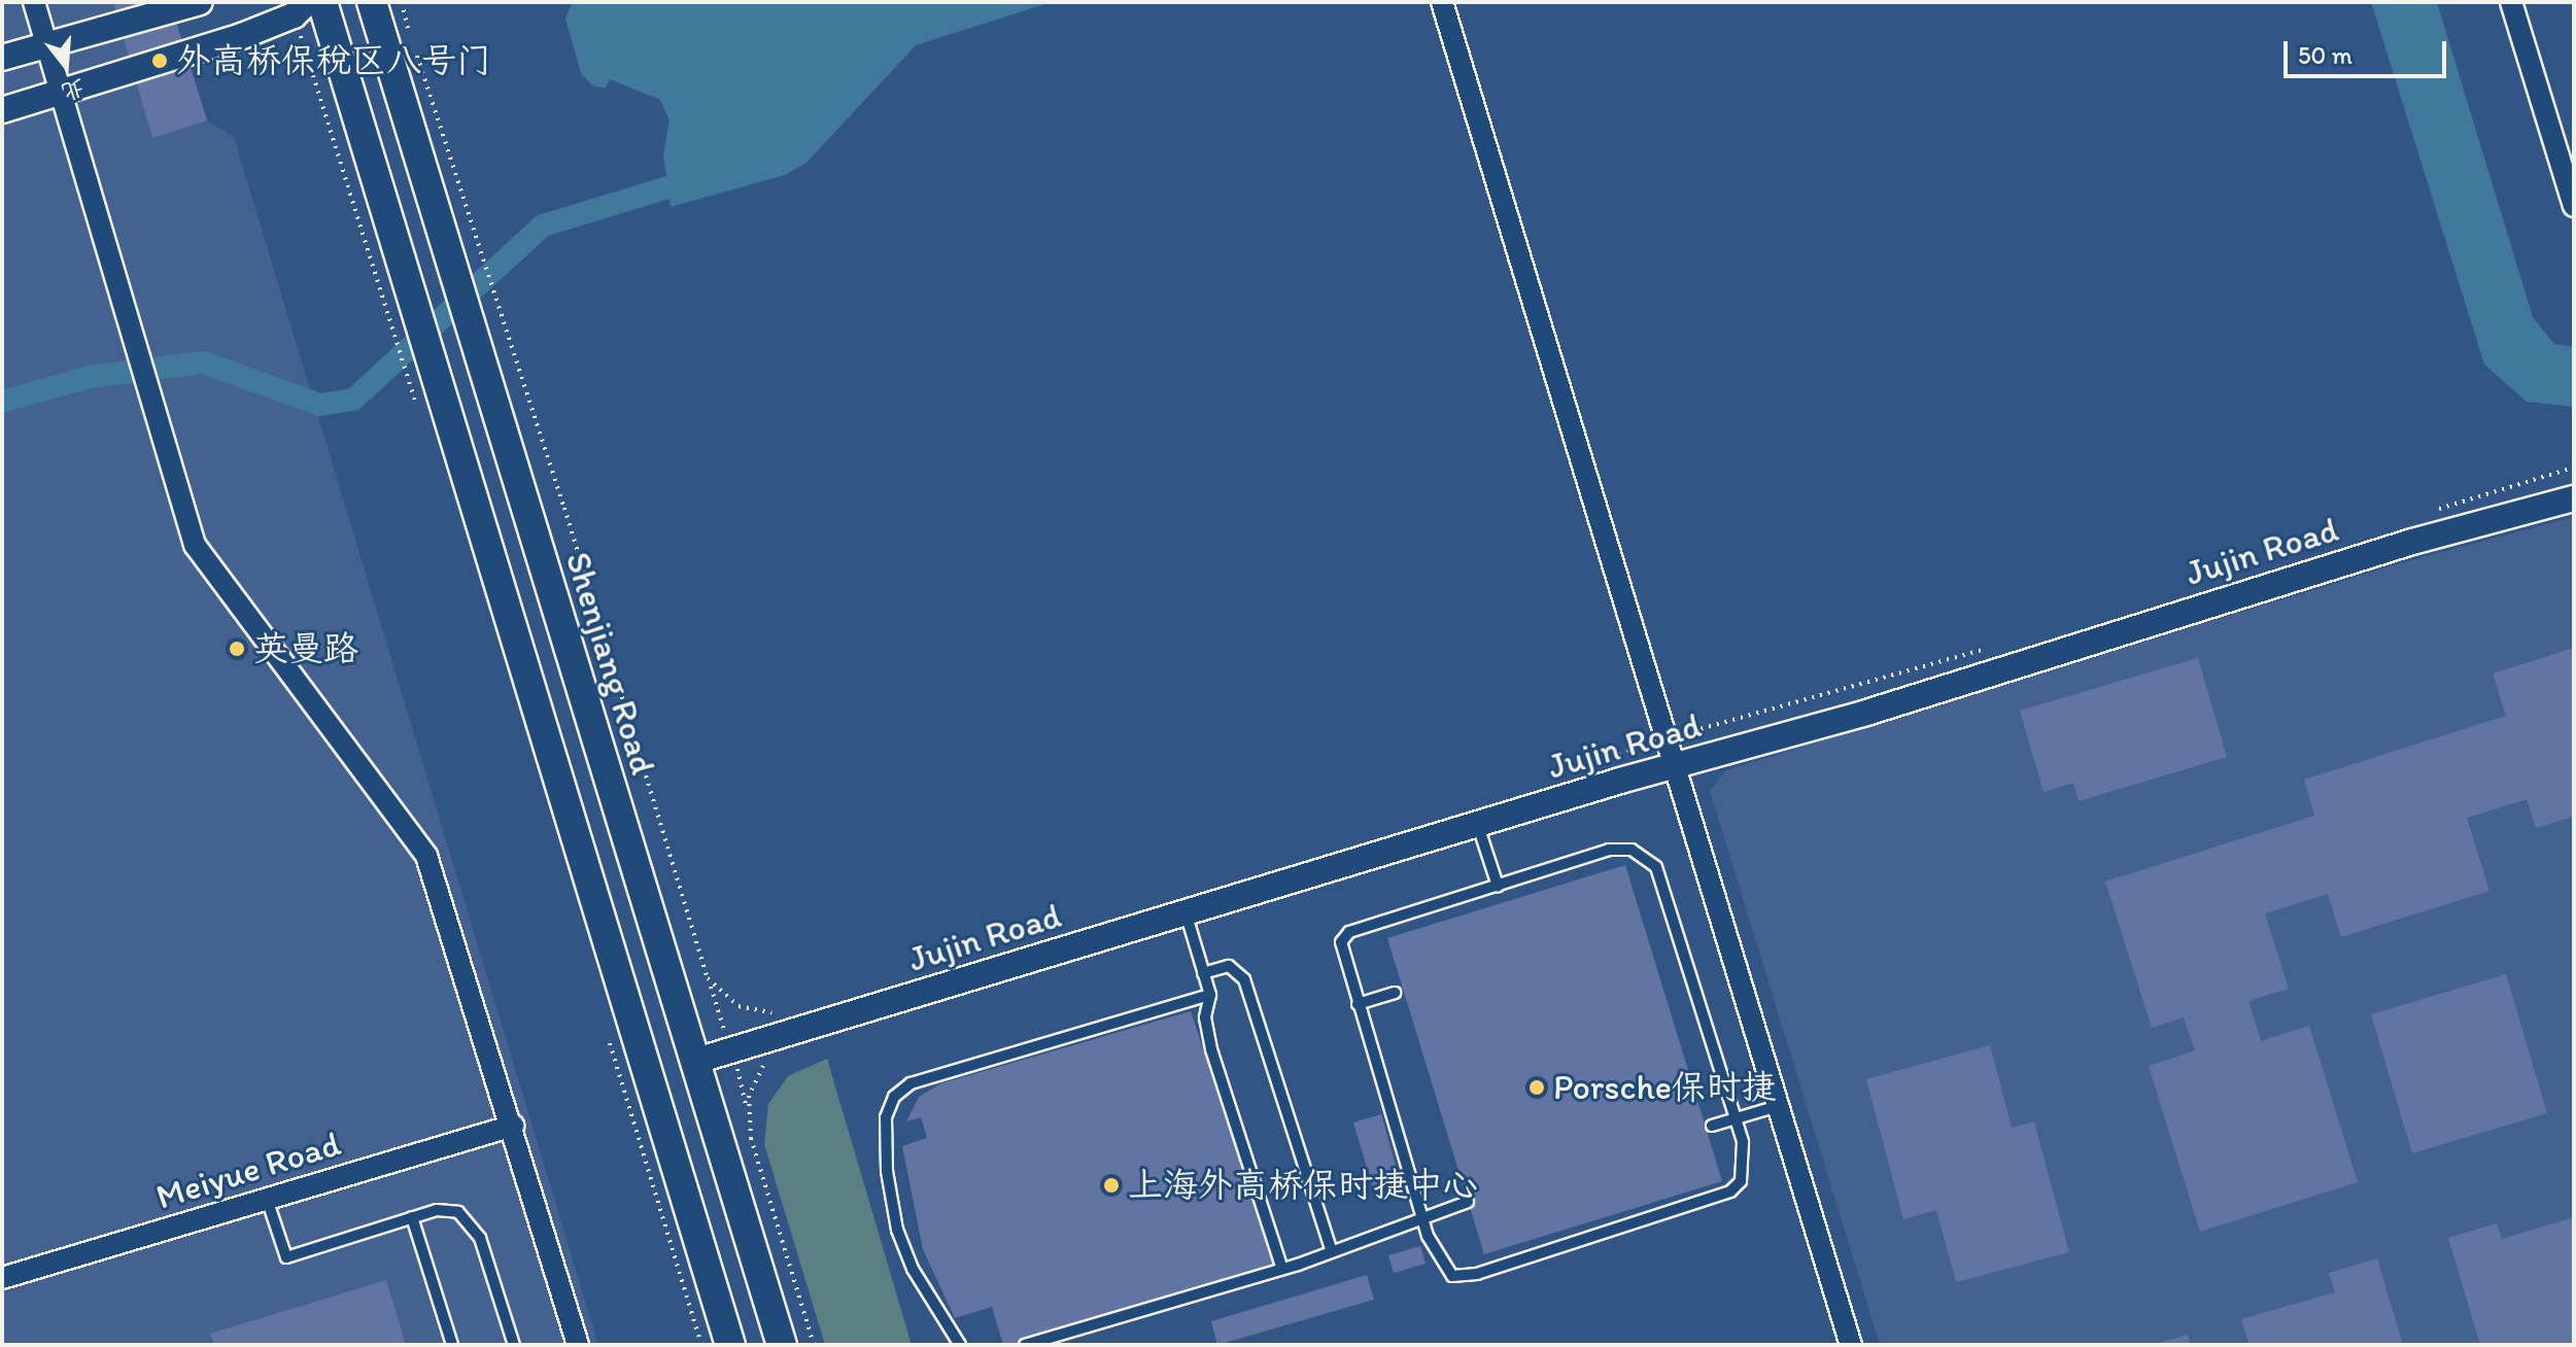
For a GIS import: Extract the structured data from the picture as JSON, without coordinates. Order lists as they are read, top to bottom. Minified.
{"streets":{"main road":["Shenjiang Road"],"street":["Jujin Road","Meiyue Road"]},"crossings":[["Jujin Road","Shenjiang Road"]],"places":["外高桥保税区八号门","英曼路","Porsche保时捷","上海外高桥保时捷中心"],"scale_bar":"50 m","north":"bottom"}
